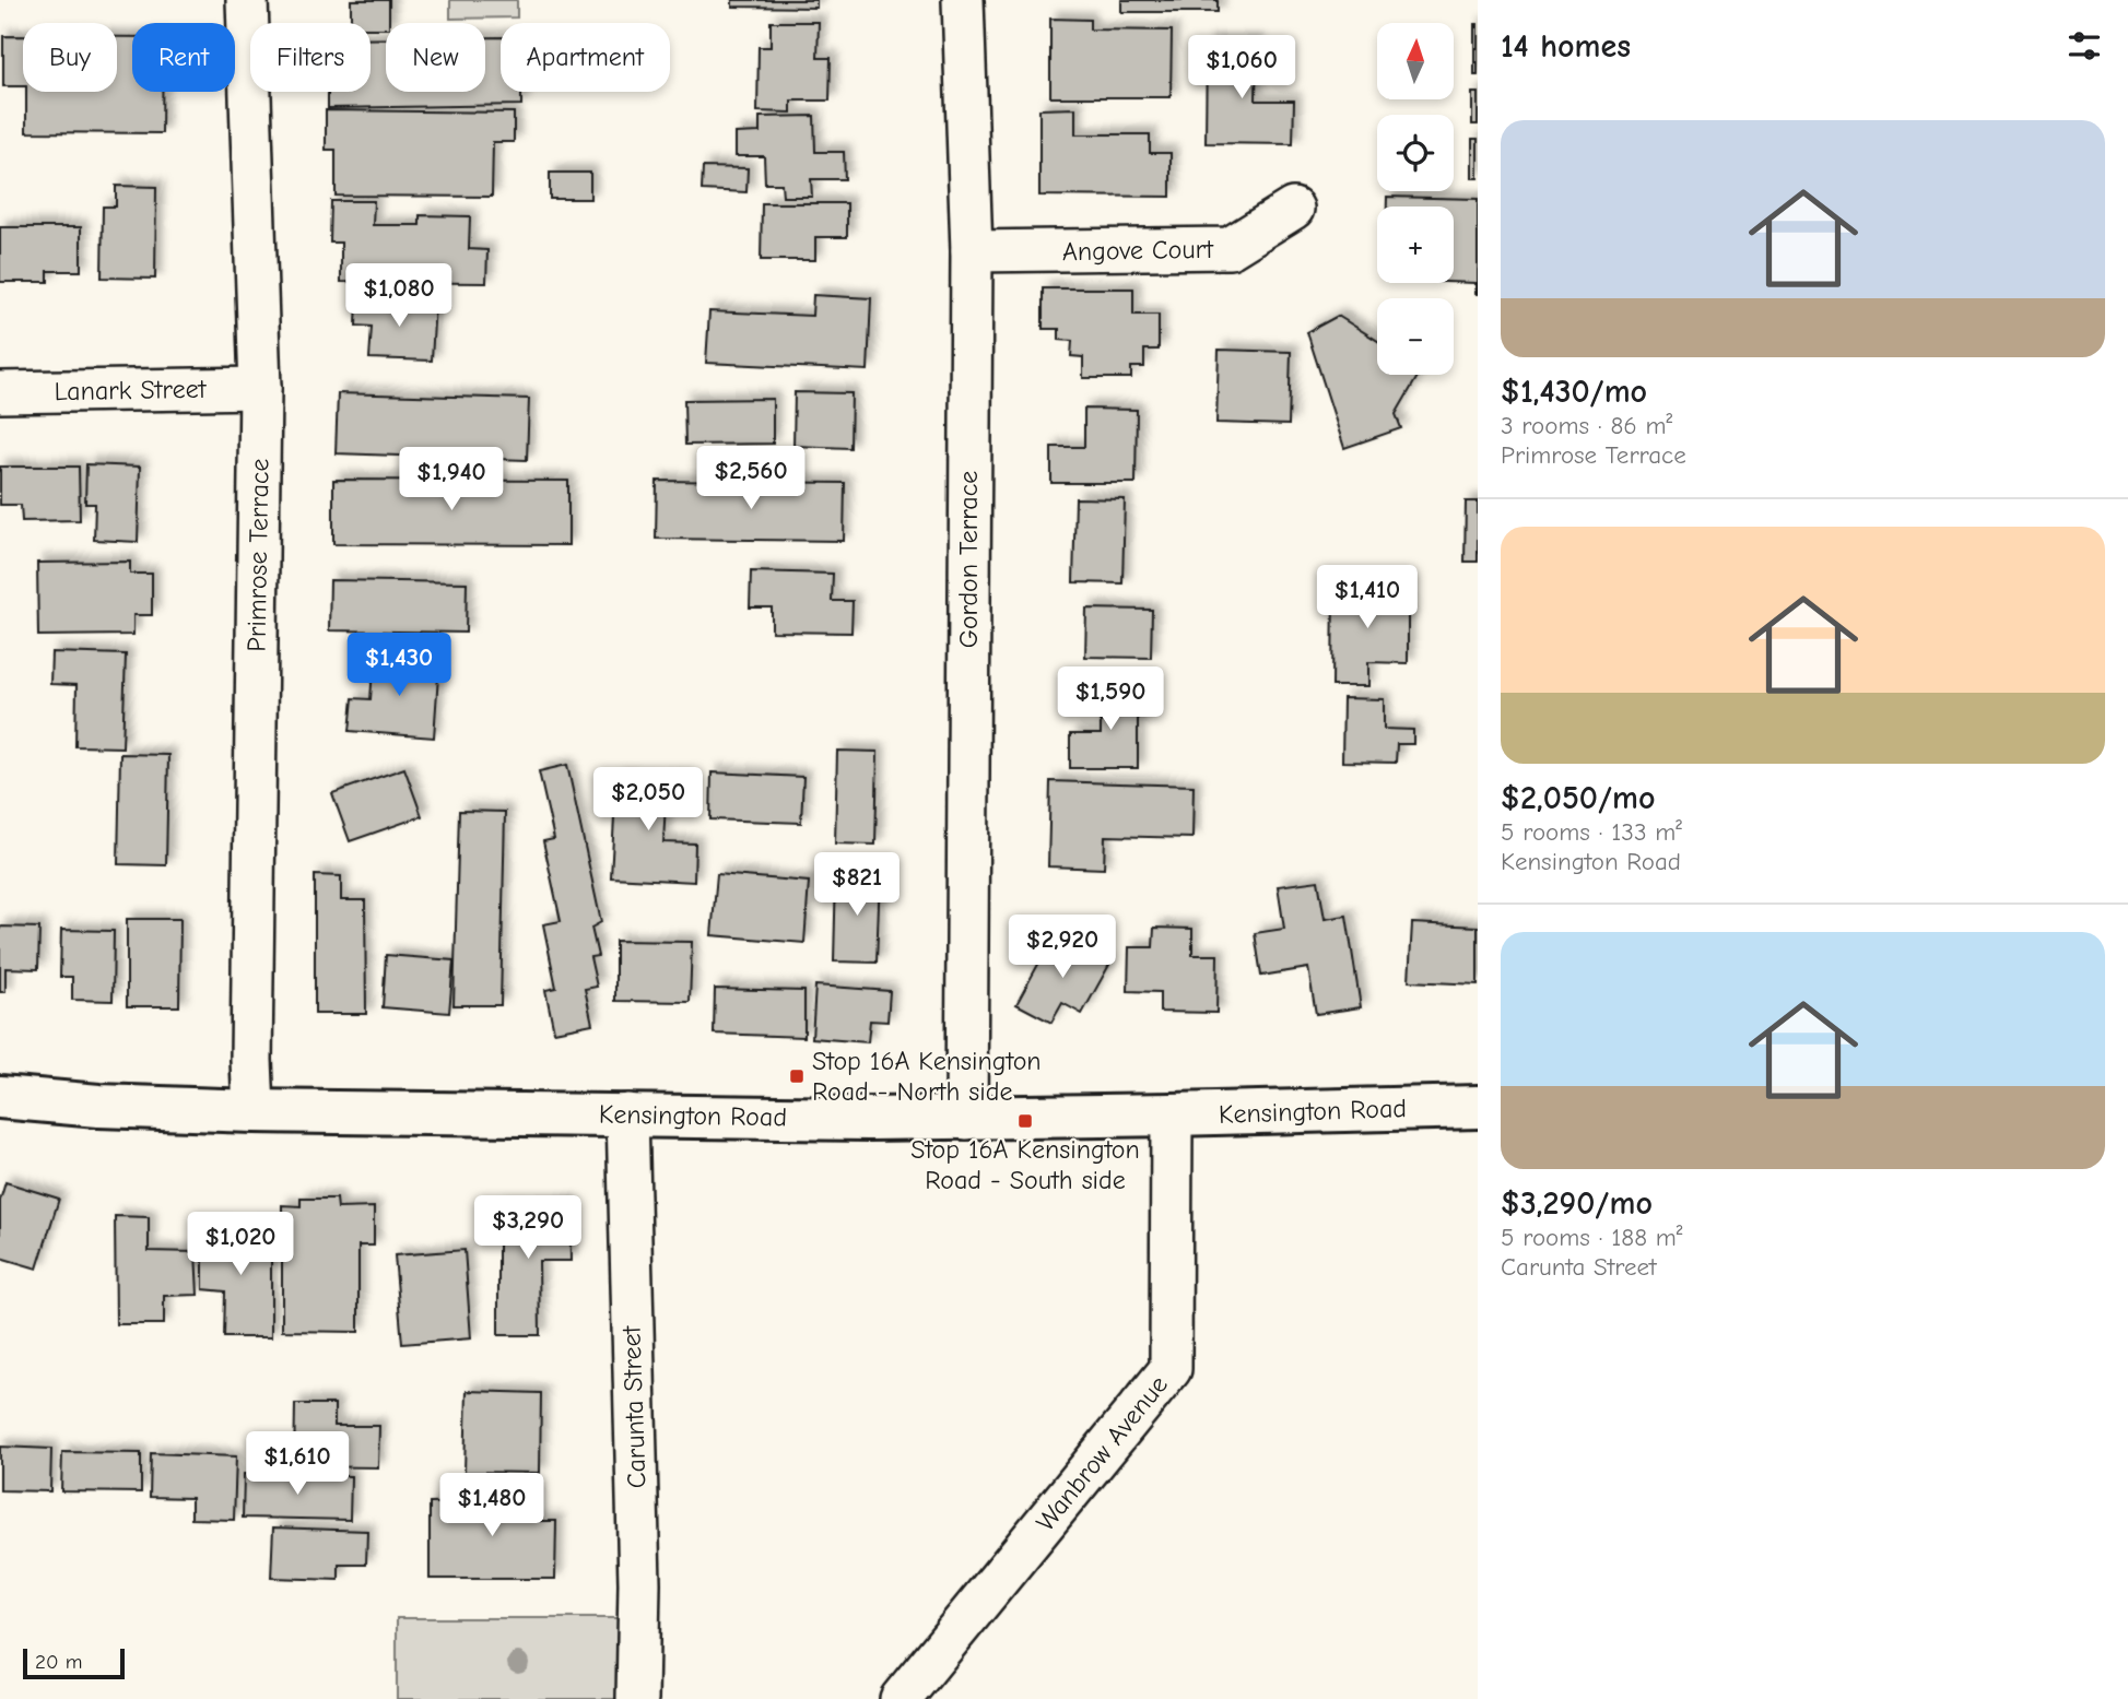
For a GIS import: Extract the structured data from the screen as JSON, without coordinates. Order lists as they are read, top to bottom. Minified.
{"streets":{"main road":["Kensington Road"],"street":["Angove Court","Lanark Street","Primrose Terrace","Gordon Terrace","Carunta Street","Wanbrow Avenue"]},"crossings":[["Angove Court","Gordon Terrace"],["Lanark Street","Primrose Terrace"],["Primrose Terrace","Kensington Road"],["Gordon Terrace","Kensington Road"],["Kensington Road","Carunta Street"],["Kensington Road","Wanbrow Avenue"]],"places":{"transit":["Stop 16A Kensington Road - North side","Stop 16A Kensington Road - South side"]},"scale_bar":"20 m","north":"top","page":{"heading":"14 homes","map_buttons":["+","−"],"chip":["Buy","Rent","Filters","New","Apartment"],"price":["$1,060","$1,080","$2,560","$1,940","$1,410","$1,430","$1,590","$2,050","$821","$2,920","$3,290","$1,020","$1,610","$1,480"],"list":[{"name":"$1,430/mo","note":"3 rooms · 86 m² · Primrose Terrace"},{"name":"$2,050/mo","note":"5 rooms · 133 m² · Kensington Road"},{"name":"$3,290/mo","note":"5 rooms · 188 m² · Carunta Street"}],"scale":"20 m"}}
